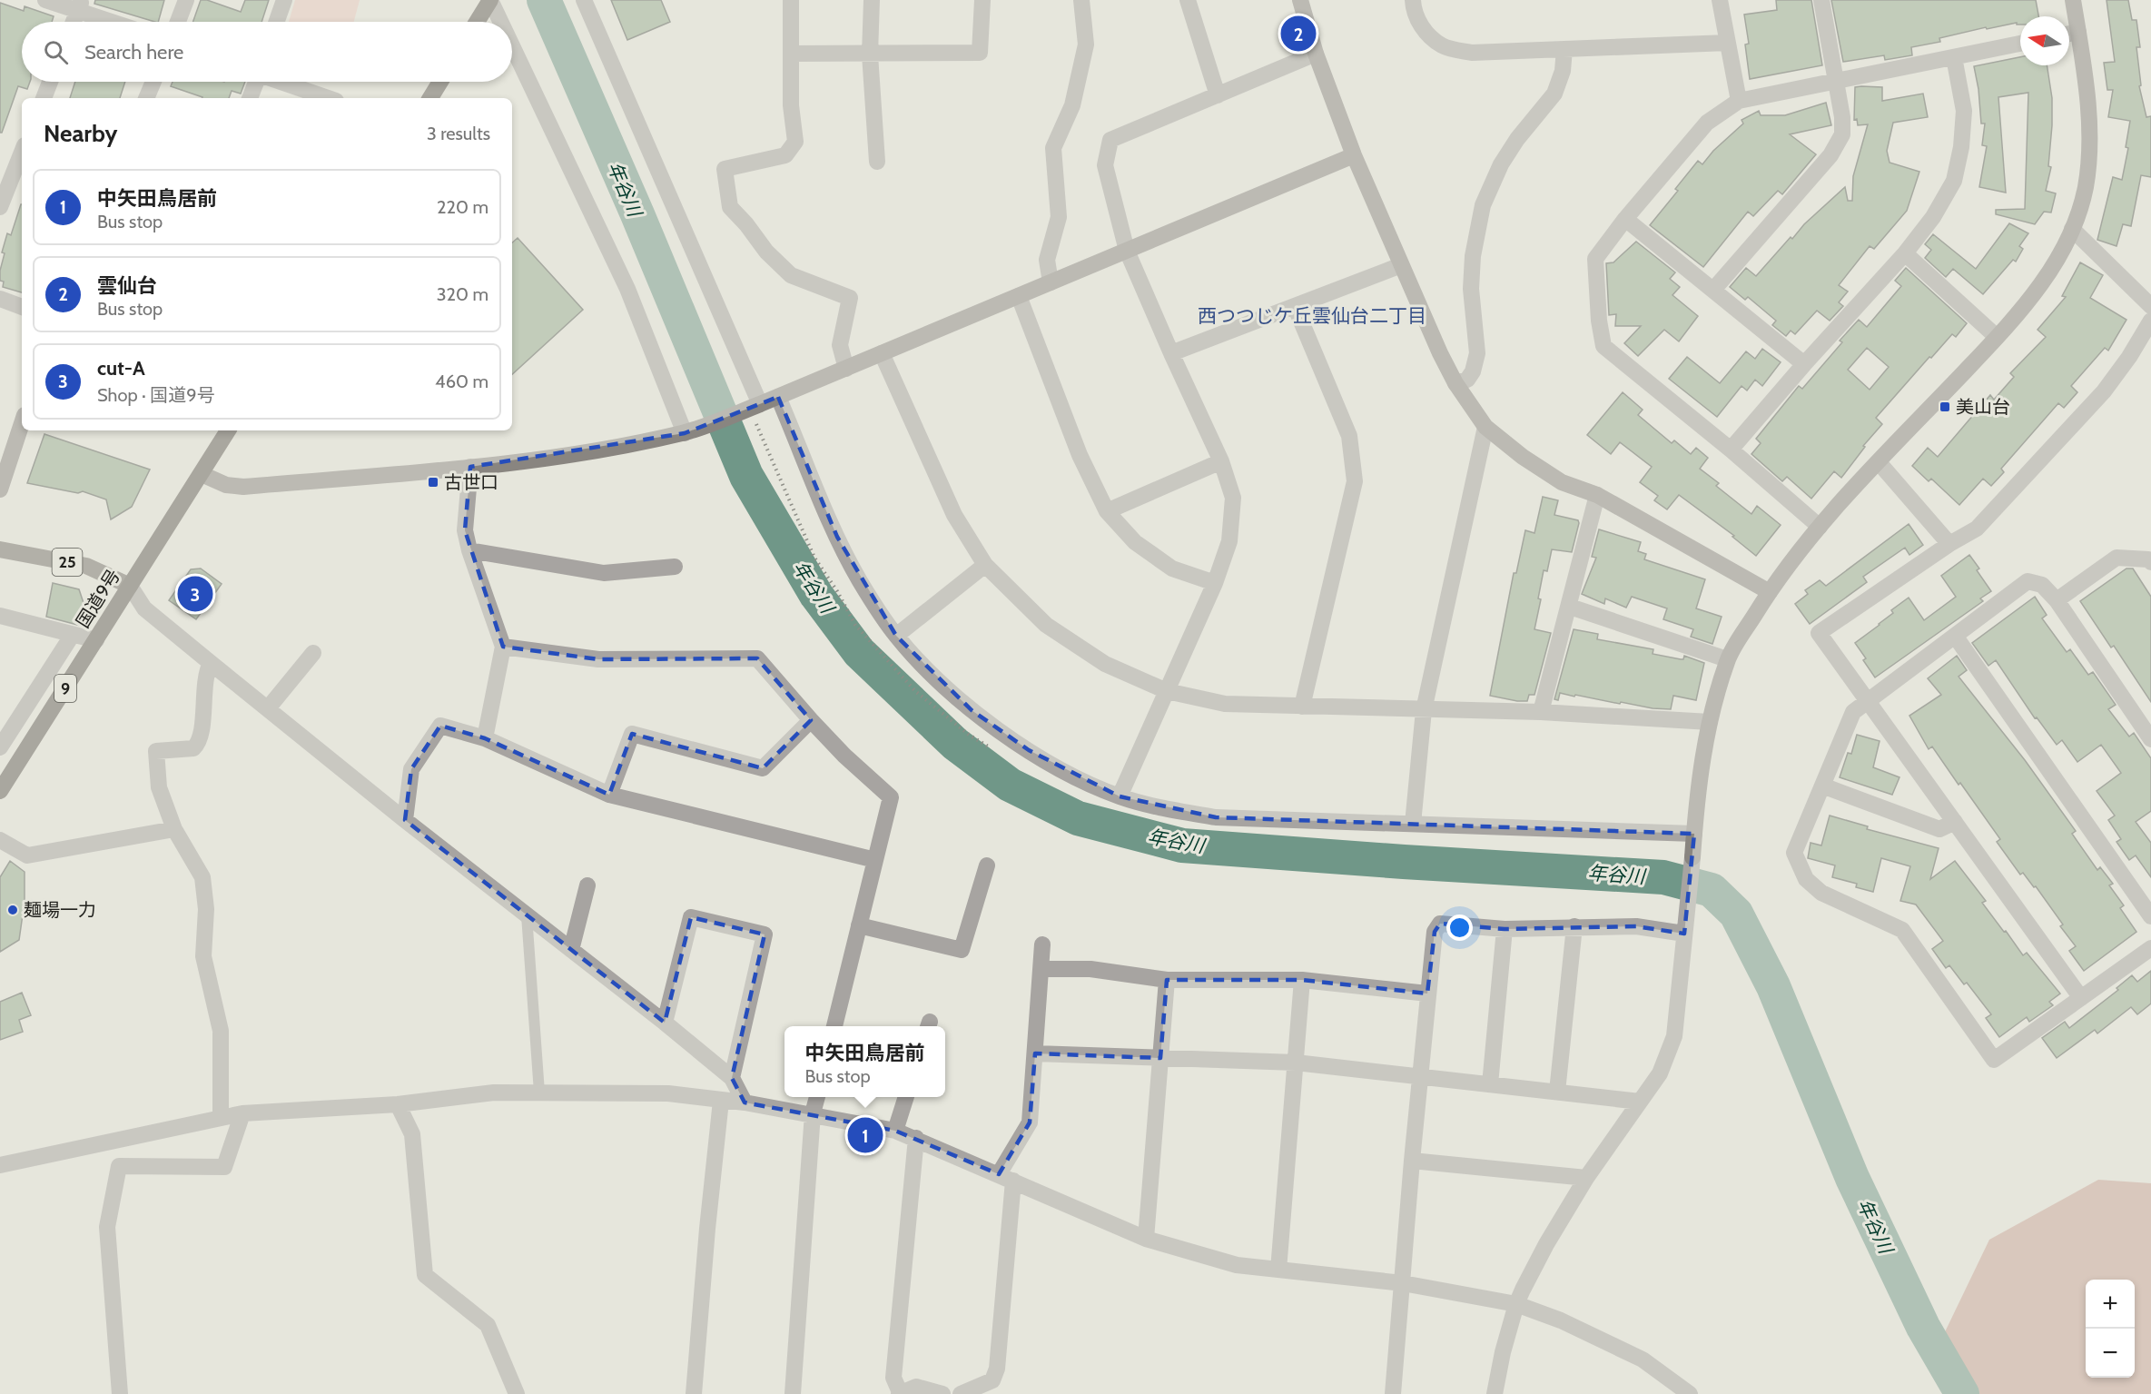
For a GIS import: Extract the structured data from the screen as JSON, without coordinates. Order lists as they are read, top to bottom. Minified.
{"streets":{"highway":["国道9号","9"],"main road":["25"]},"crossings":[["25","国道9号"]],"districts":["西つつじケ丘雲仙台二丁目"],"water":["年谷川"],"places":{"transit":["美山台","古世口"],"other":["麺場一力"]},"north":"left","page":{"pins":["2","3","1"],"search":"Search here","heading":["Nearby","3 results"],"list":[{"mark":"1","name":"中矢田鳥居前","note":"Bus stop","value":"220 m"},{"mark":"2","name":"雲仙台","note":"Bus stop","value":"320 m"},{"mark":"3","name":"cut-A","note":"Shop · 国道9号","value":"460 m"}],"popup":["中矢田鳥居前","Bus stop"],"map_buttons":["+","−"]}}
